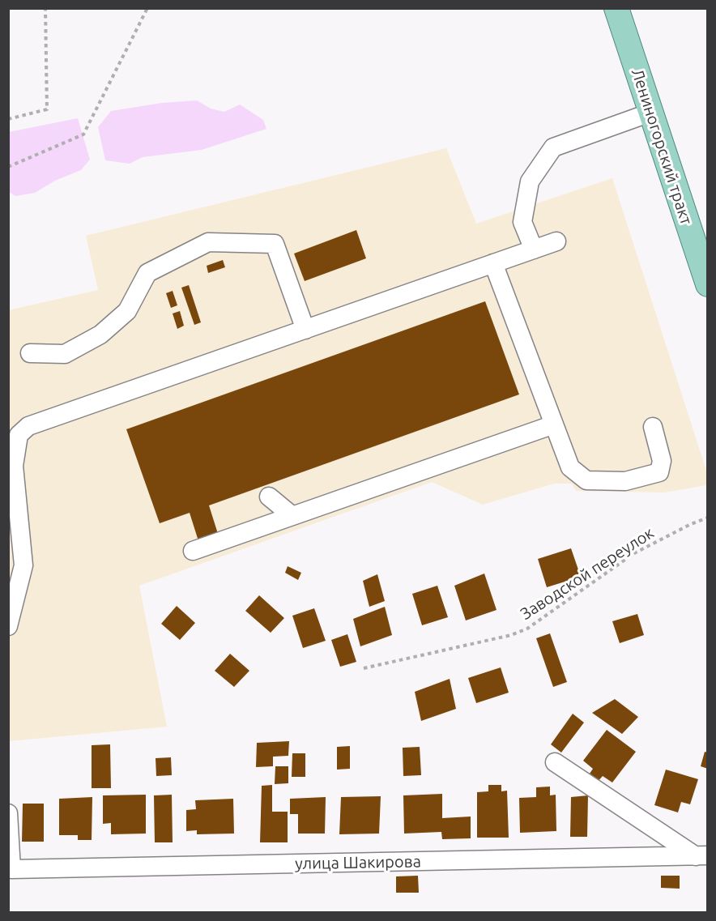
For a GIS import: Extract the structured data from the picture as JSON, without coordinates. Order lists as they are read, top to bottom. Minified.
{"streets":{"main road":["Лениногорский тракт"],"street":["улица Шакирова"],"path":["Заводской переулок"]}}
